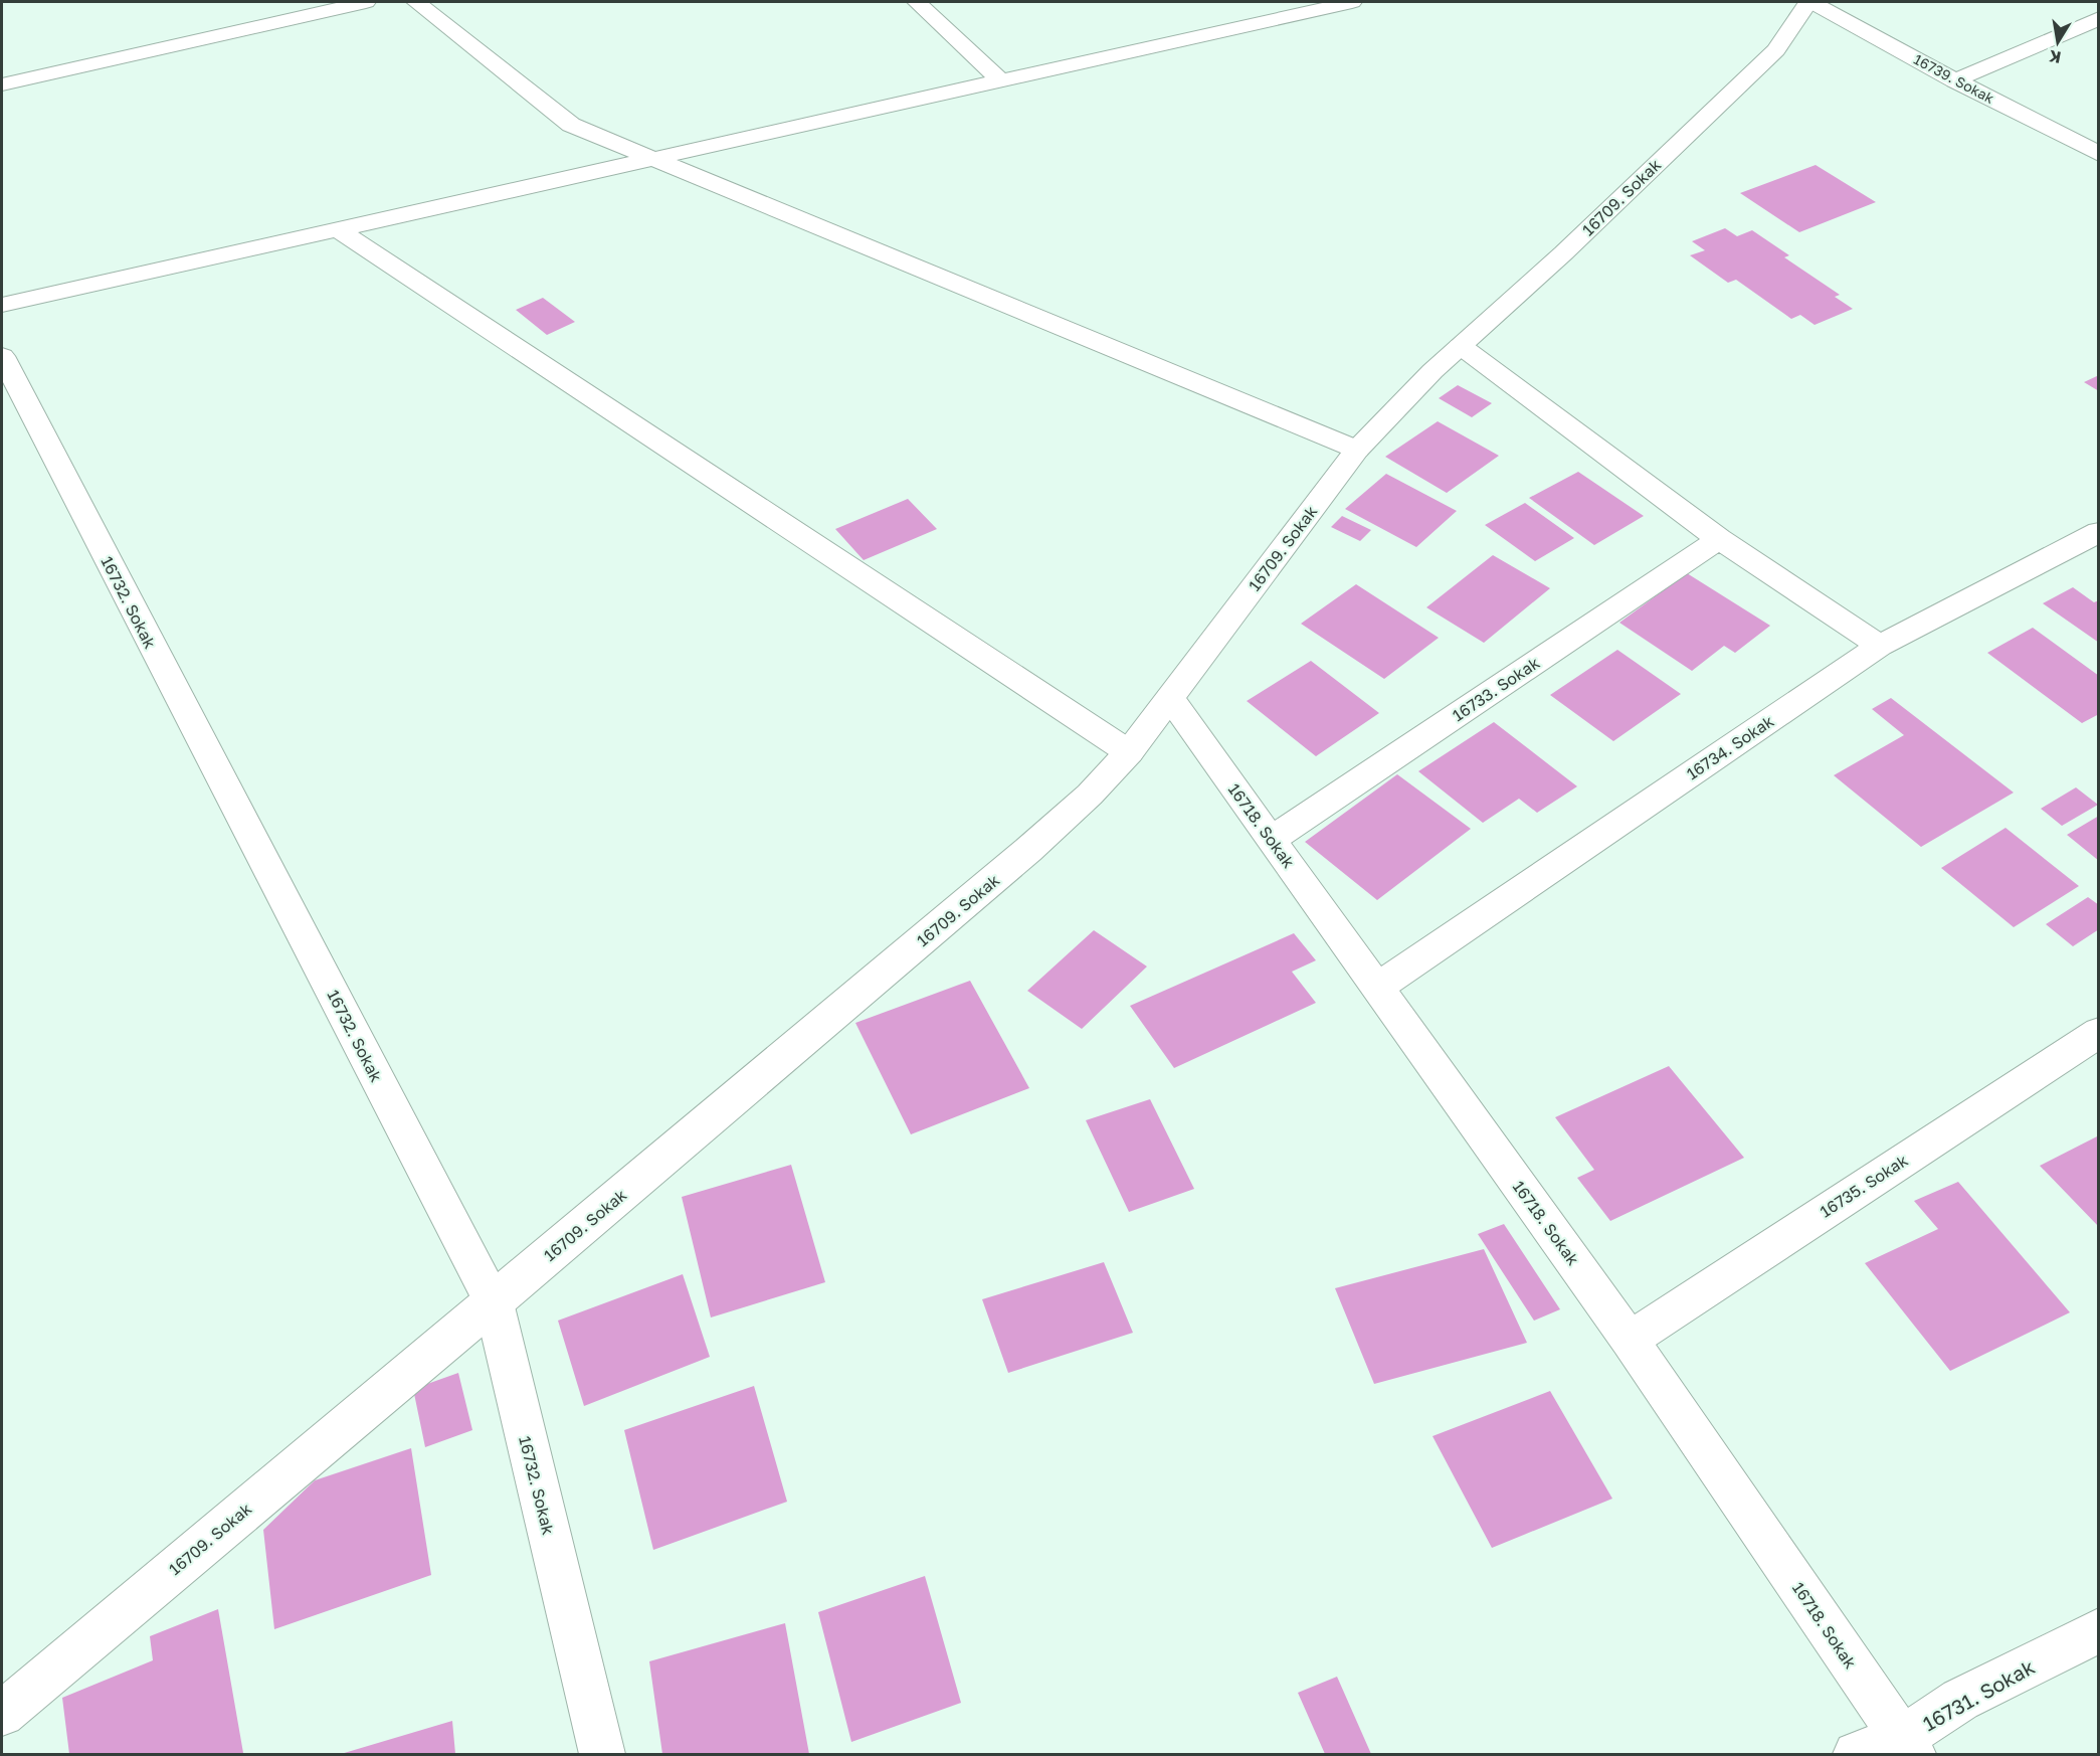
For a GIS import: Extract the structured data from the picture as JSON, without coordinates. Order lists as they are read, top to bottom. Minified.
{"streets":{"street":["16739. Sokak","16709. Sokak","16732. Sokak","16733. Sokak","16734. Sokak","16718. Sokak","16735. Sokak","16731. Sokak"]},"crossings":[["16739. Sokak","16709. Sokak"],["16709. Sokak","16732. Sokak"],["16709. Sokak","16718. Sokak"],["16733. Sokak","16718. Sokak"],["16734. Sokak","16718. Sokak"],["16718. Sokak","16735. Sokak"],["16718. Sokak","16731. Sokak"]],"north":"bottom"}
